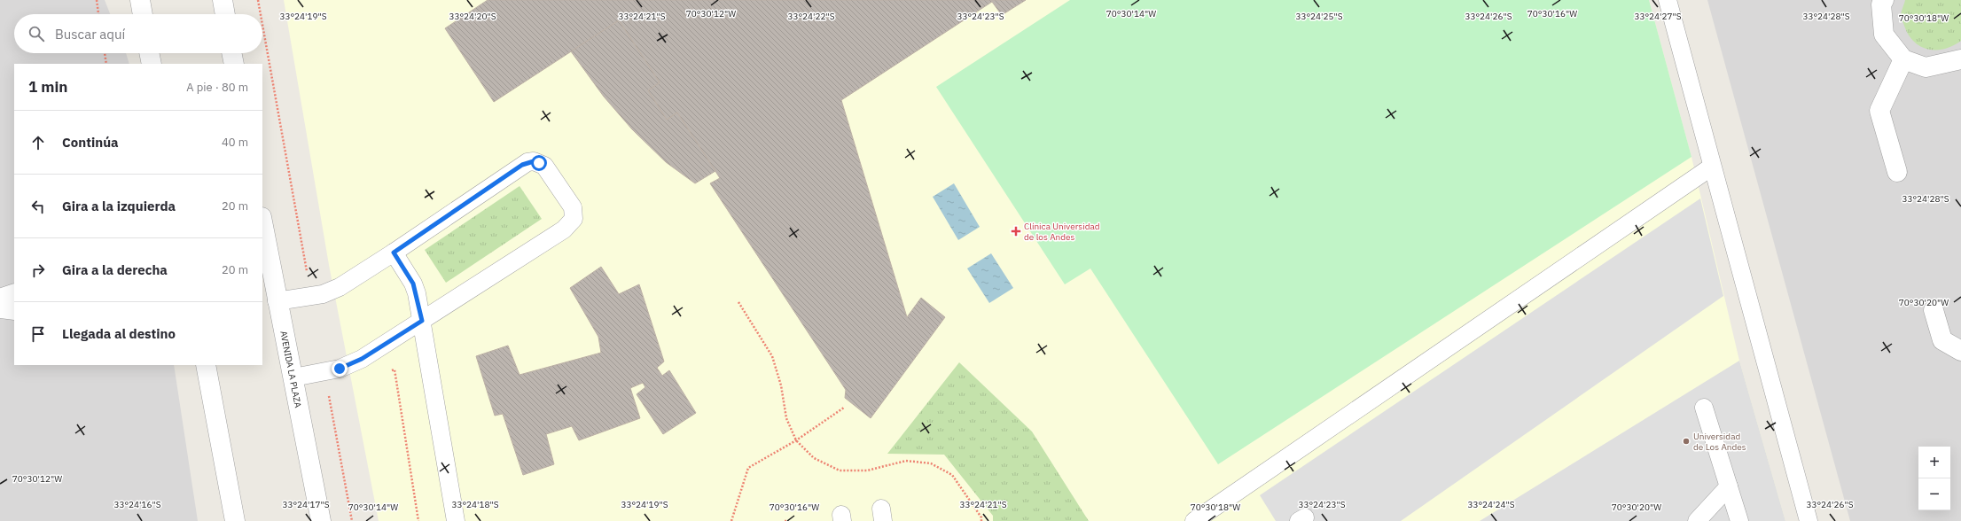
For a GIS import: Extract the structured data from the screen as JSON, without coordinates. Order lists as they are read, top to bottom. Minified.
{"streets":{"street":["AVENIDA LA PLAZA"]},"places":{"health":["Clínica Universidad de los Andes"],"other":["Universidad de Los Andes"]},"page":{"search":"Buscar aquí","heading":["1 min","A pie · 80 m"],"list":[["Continúa","40 m"],["Gira a la izquierda","20 m"],["Gira a la derecha","20 m"],"Llegada al destino"],"map_buttons":["+","−"]},"coordinates":["70°30'12\"W","70°30'14\"W","70°30'16\"W","33°24'19\"S","33°24'20\"S","33°24'21\"S","33°24'22\"S","33°24'23\"S","33°24'25\"S","33°24'26\"S","33°24'27\"S","33°24'28\"S","70°30'18\"W","70°30'20\"W","33°24'16\"S","33°24'17\"S","33°24'18\"S","33°24'24\"S"]}
